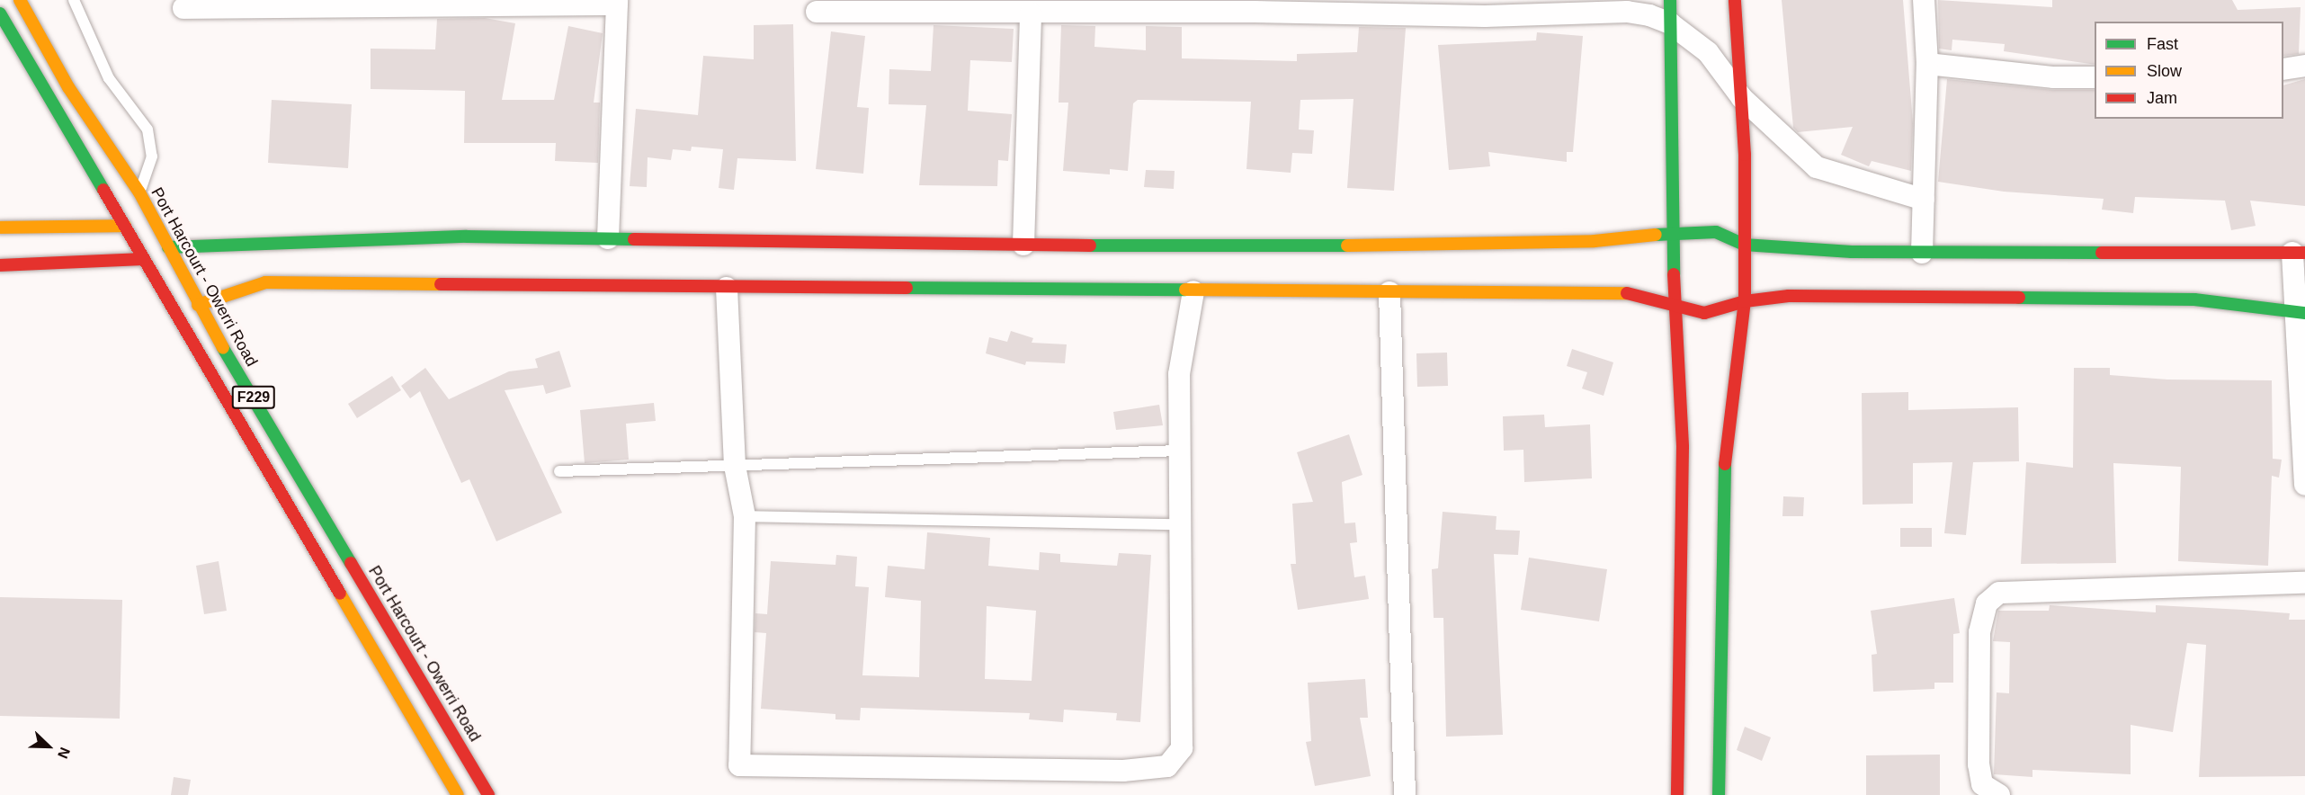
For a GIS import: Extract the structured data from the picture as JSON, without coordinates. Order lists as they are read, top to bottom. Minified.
{"streets":{"street":["Port Harcourt - Owerri Road","F229"]},"legend":["Fast","Slow","Jam"],"north":"bottom right"}
